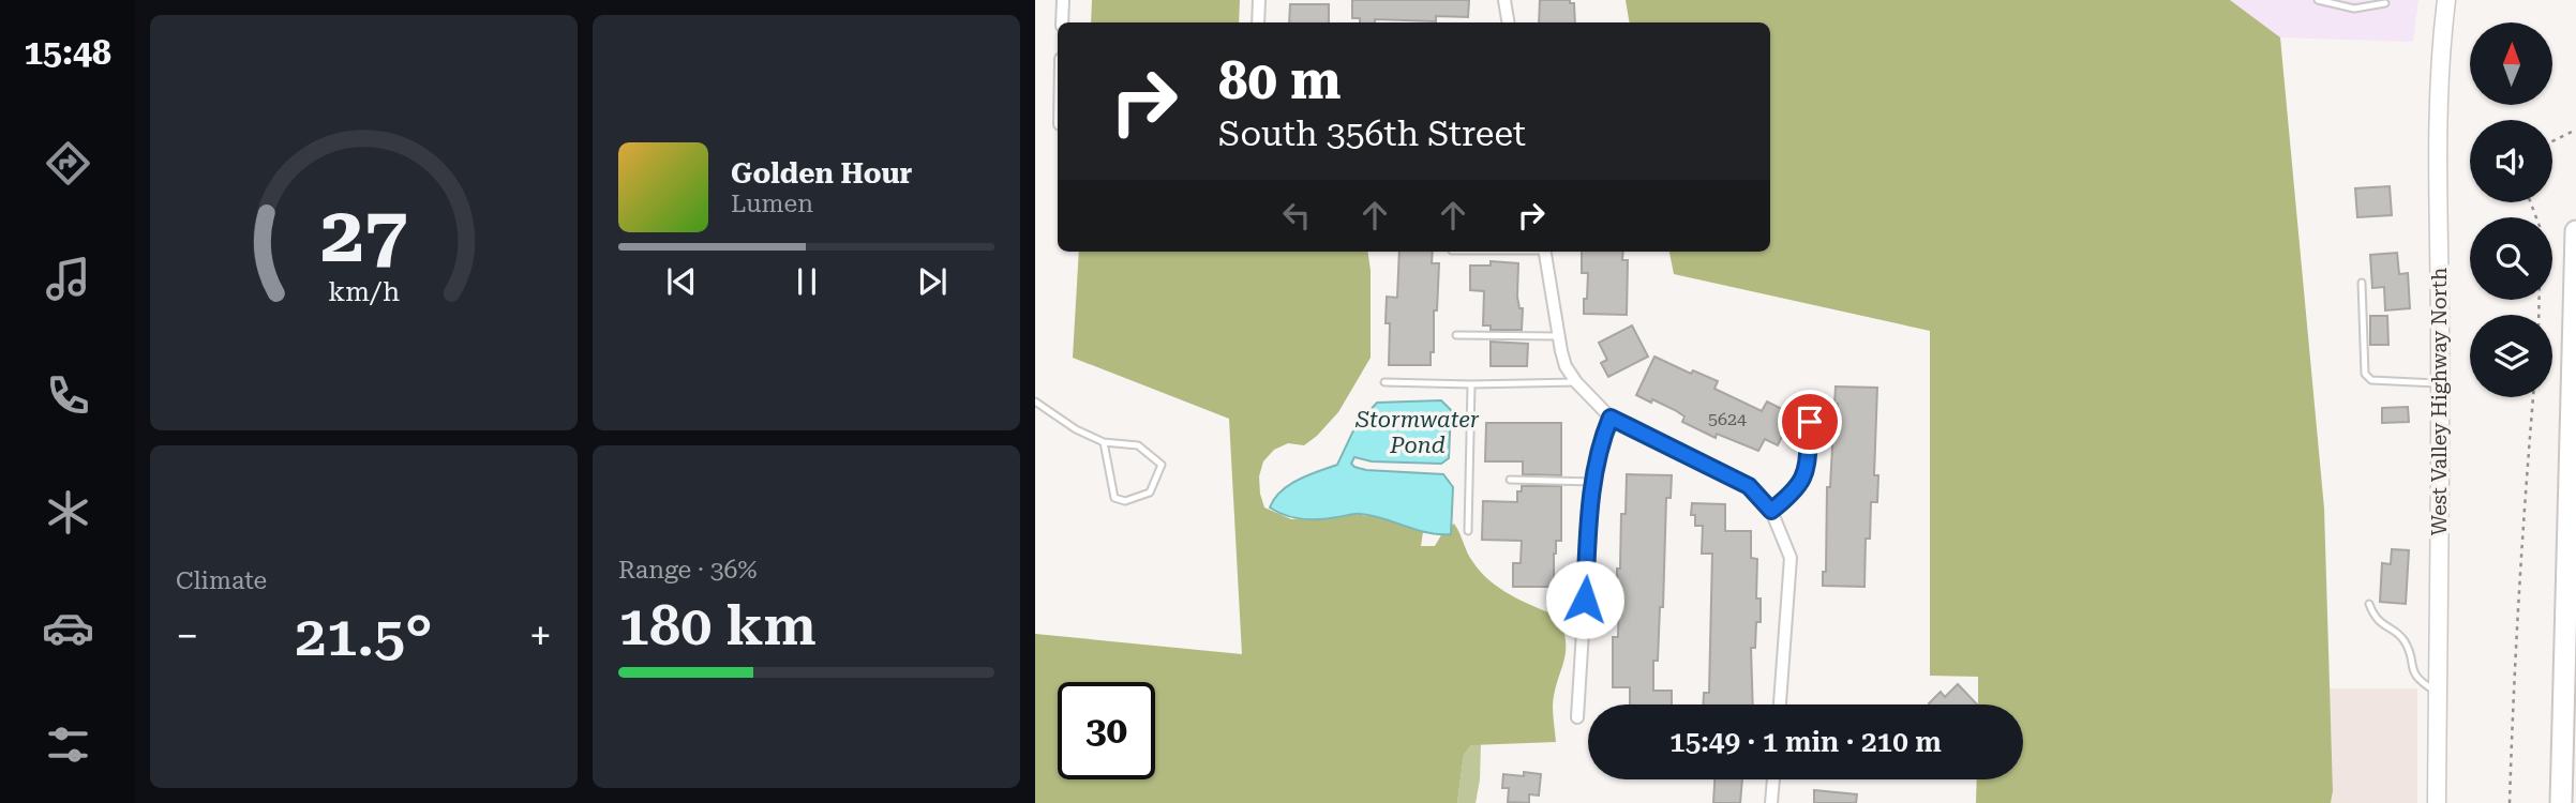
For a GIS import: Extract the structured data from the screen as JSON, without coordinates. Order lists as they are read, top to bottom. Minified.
{"streets":{"main road":["West Valley Highway North"]},"water":["Stormwater Pond"],"house_numbers":["5624"],"north":"top","page":{"tabs":"15:48","turn":["80 m","South 356th Street"],"song":["Golden Hour","Lumen"],"tile":["Climate",["Range · 36%","180 km"]],"heat":["−","21.5°","+"],"limit":"30","trip":"15:49 · 1 min · 210 m","gauge":["27","km/h"]}}
